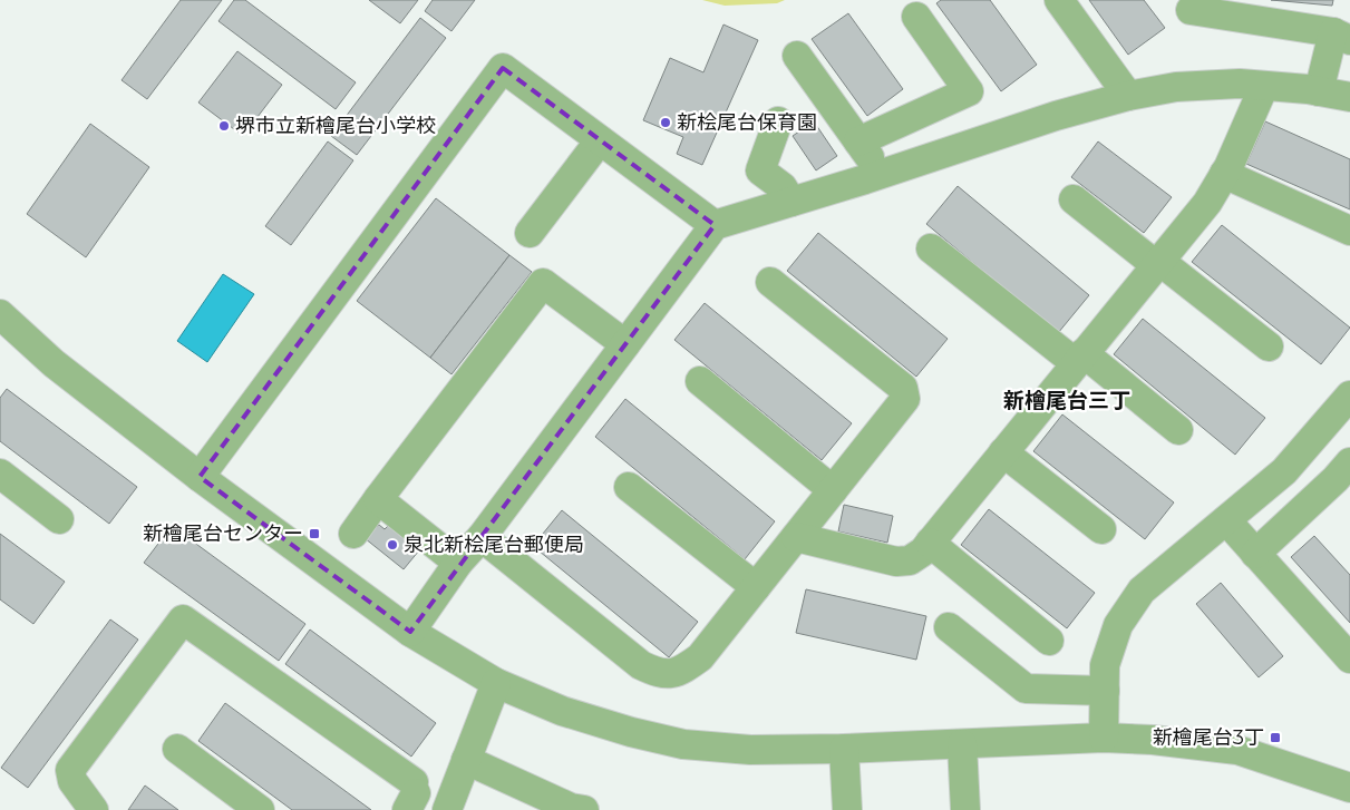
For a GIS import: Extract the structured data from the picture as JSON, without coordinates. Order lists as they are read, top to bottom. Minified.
{"districts":["新檜尾台三丁"],"places":{"other":["新桧尾台保育園","堺市立新檜尾台小学校","泉北新桧尾台郵便局"],"transit":["新檜尾台センター","新檜尾台3丁"]}}
